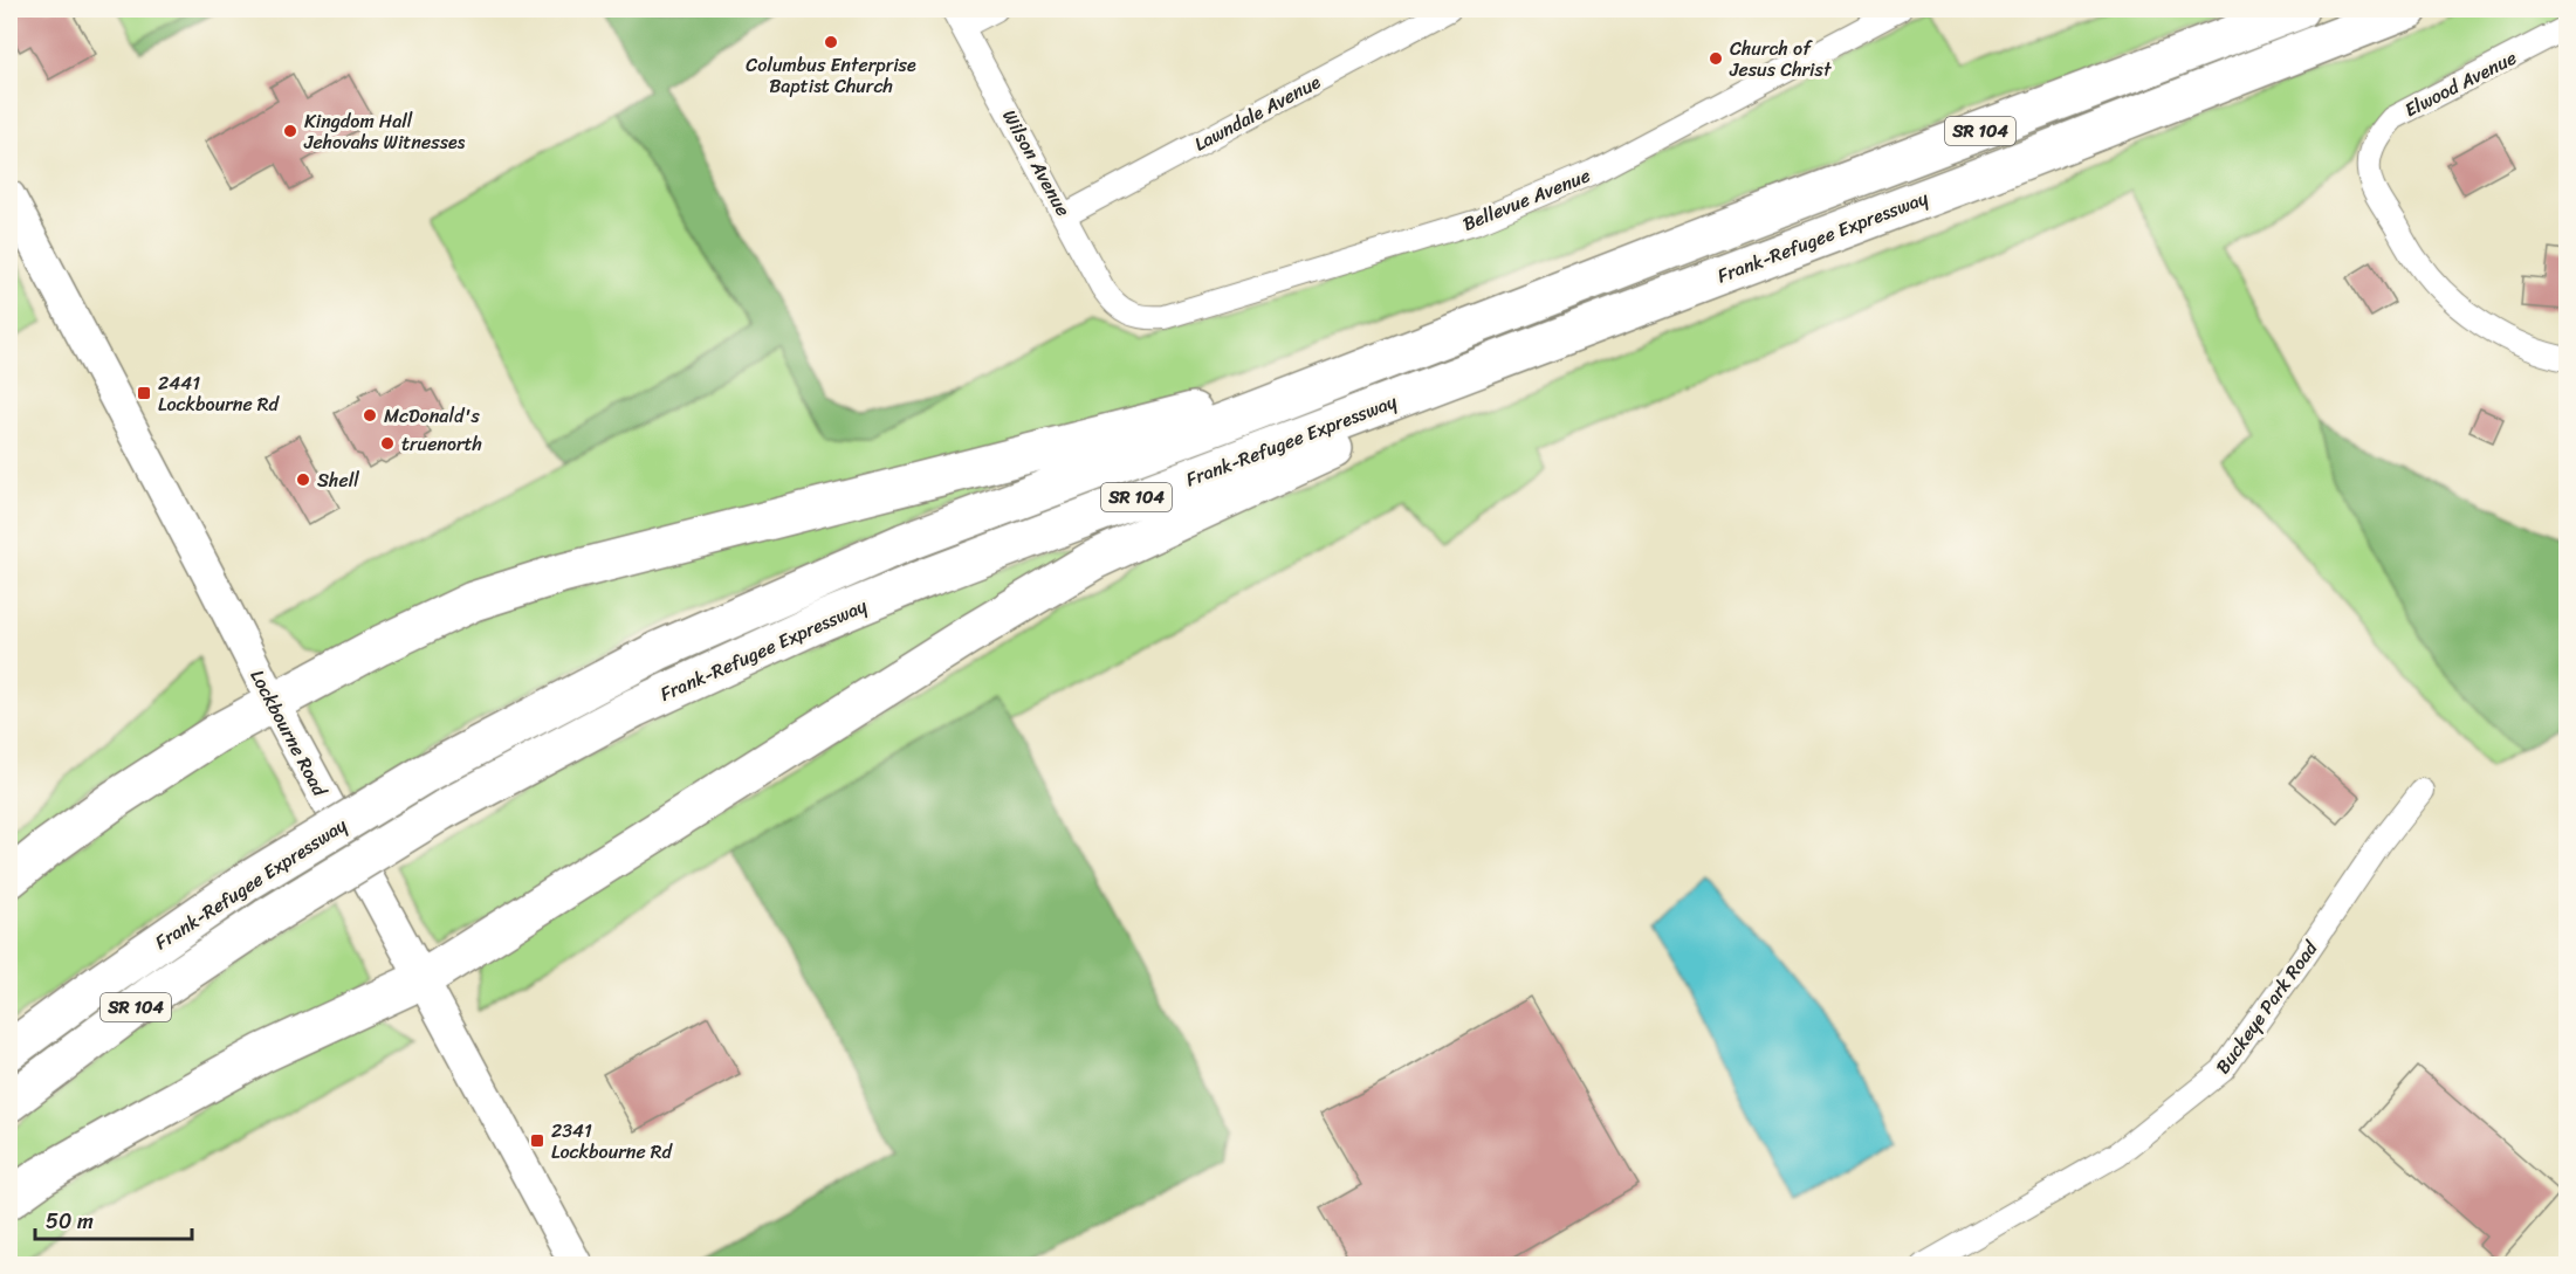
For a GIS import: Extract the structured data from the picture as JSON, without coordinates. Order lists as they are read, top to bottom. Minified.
{"streets":{"highway":["SR 104","Frank-Refugee Expressway"],"main road":["Lockbourne Road"],"street":["Elwood Avenue","Lawndale Avenue","Wilson Avenue","Bellevue Avenue","Buckeye Park Road"]},"crossings":[["Lawndale Avenue","Wilson Avenue"],["Wilson Avenue","Bellevue Avenue"]],"places":{"other":["Columbus Enterprise Baptist Church","Church of Jesus Christ","Kingdom Hall Jehovahs Witnesses","McDonald's","truenorth","Shell"],"transit":["2441 Lockbourne Rd","2341 Lockbourne Rd"]},"scale_bar":"50 m"}
